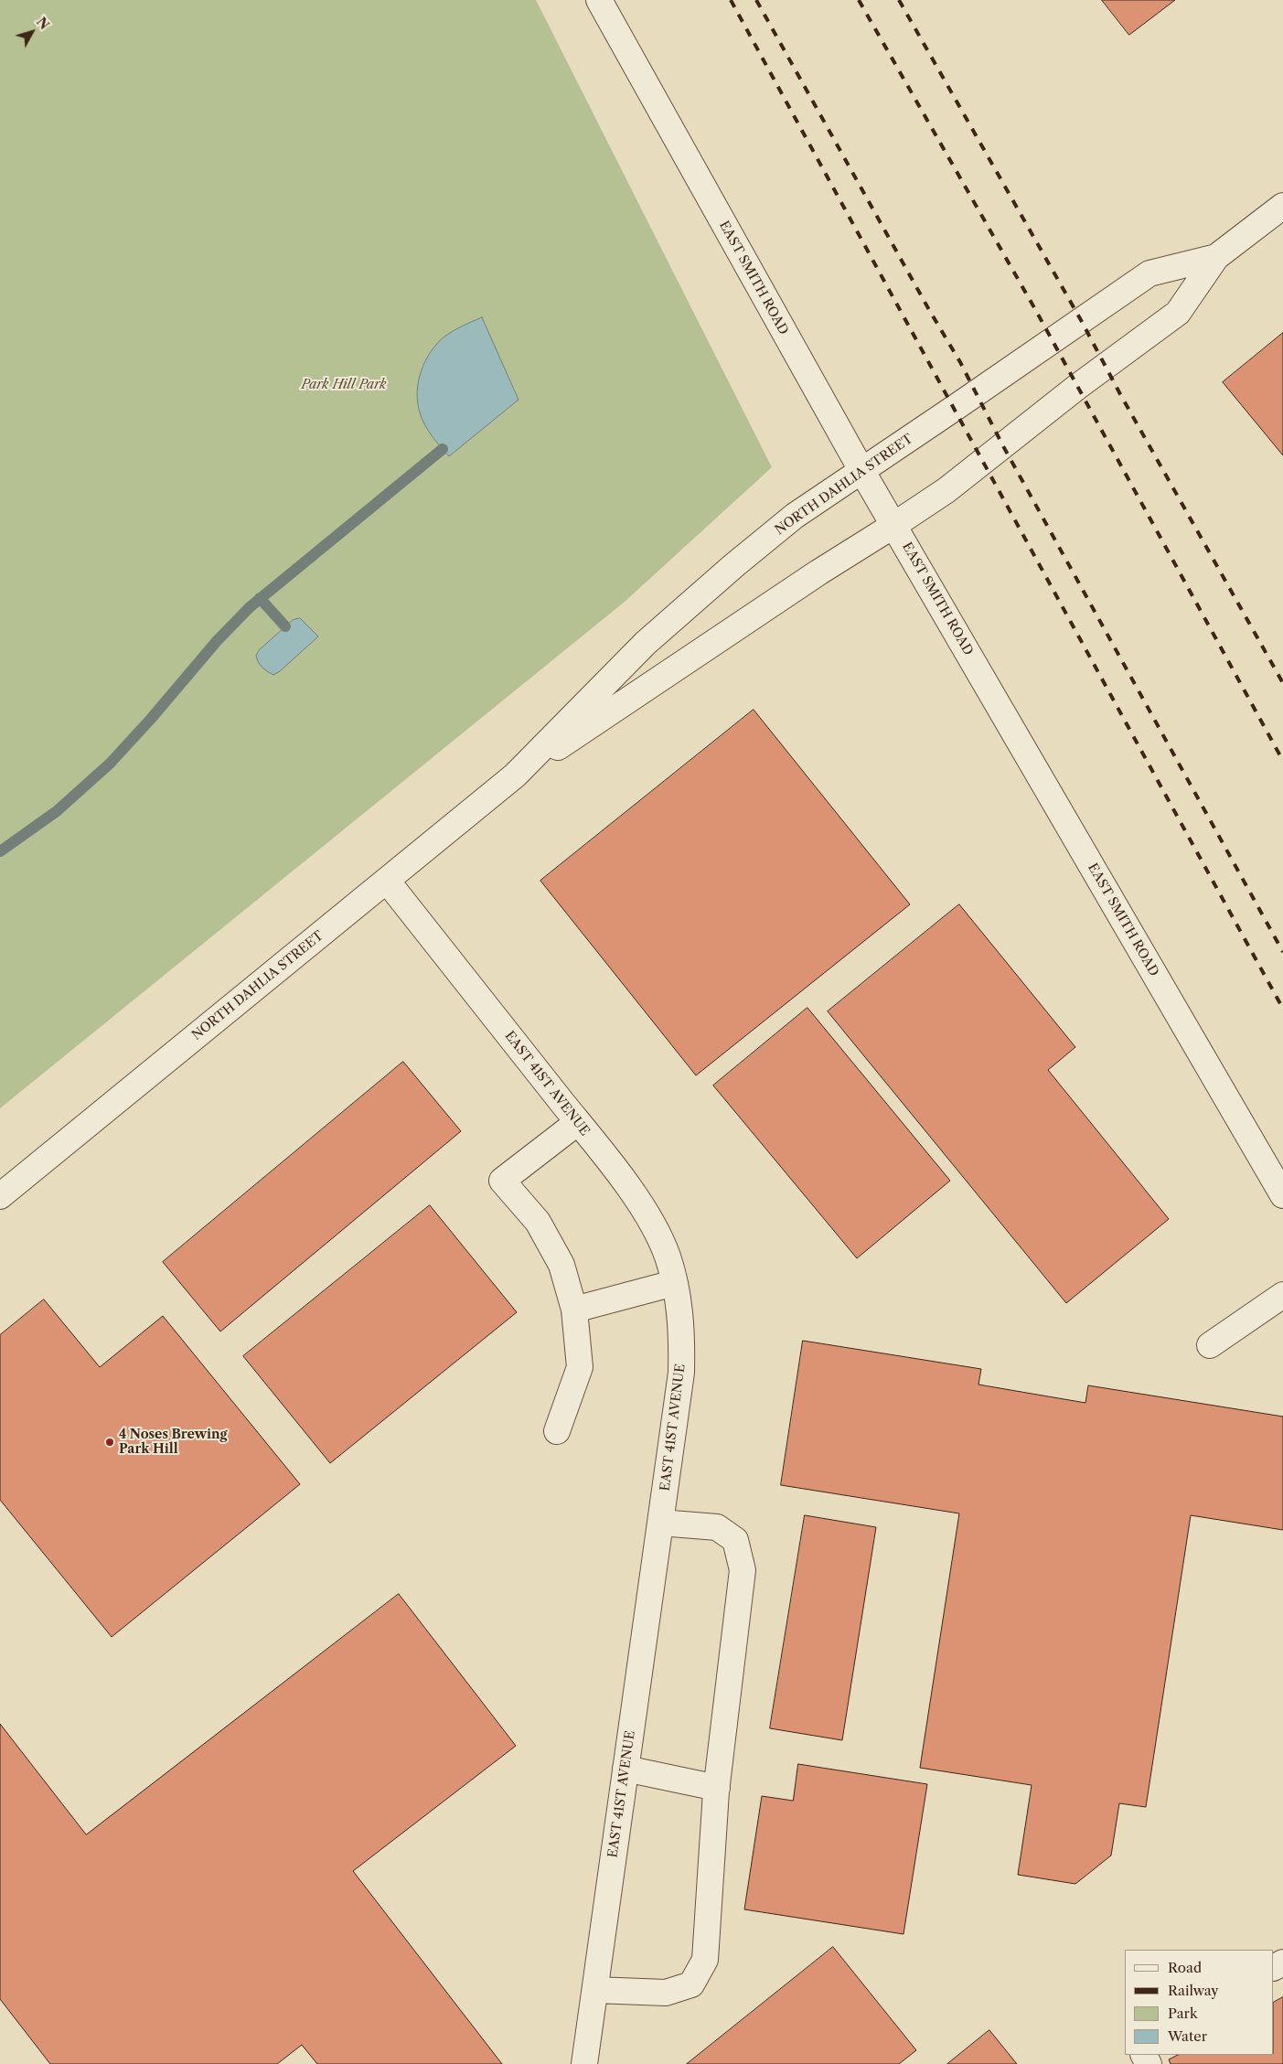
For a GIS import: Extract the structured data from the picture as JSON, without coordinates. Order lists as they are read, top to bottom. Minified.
{"streets":{"street":["EAST SMITH ROAD","NORTH DAHLIA STREET","EAST 41ST AVENUE"]},"crossings":[["EAST SMITH ROAD","NORTH DAHLIA STREET"],["NORTH DAHLIA STREET","EAST 41ST AVENUE"]],"parks":["Park Hill Park"],"places":["4 Noses Brewing Park Hill"],"legend":["Road","Railway","Park","Water"],"north":"top right"}
